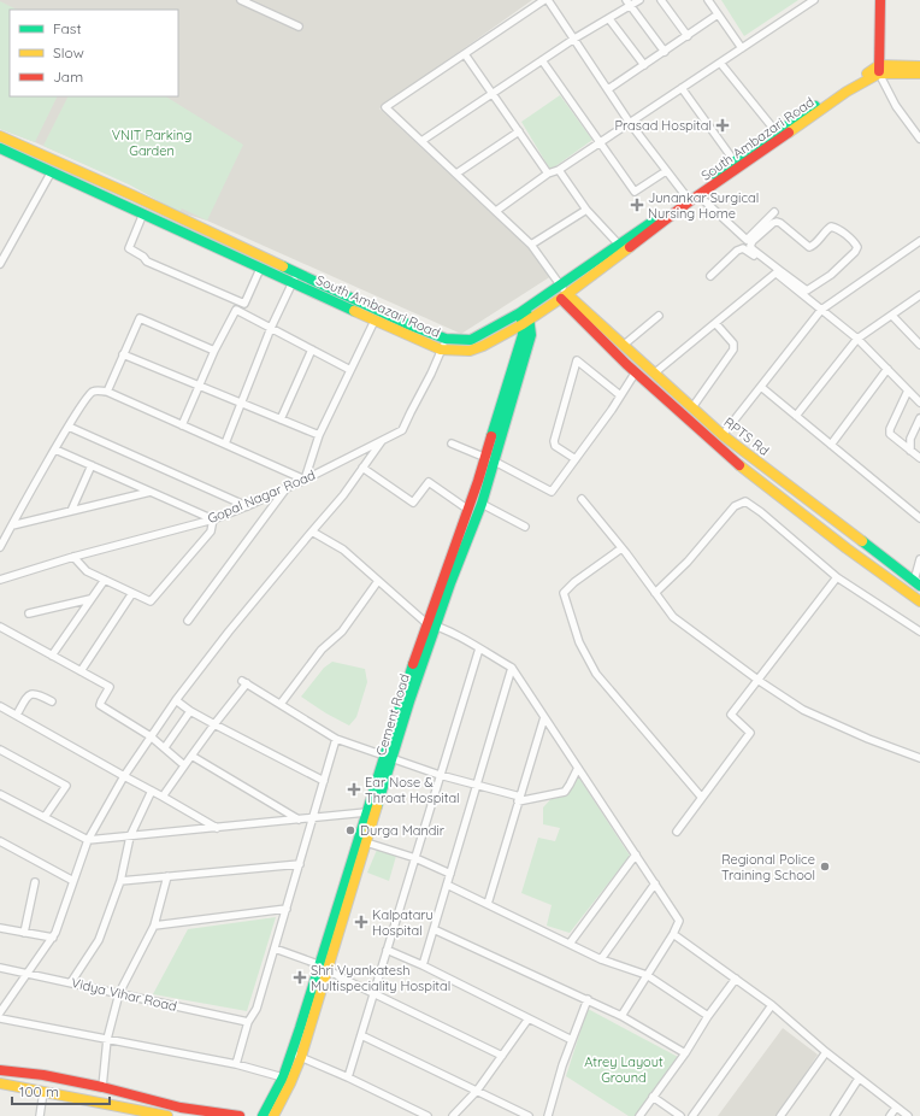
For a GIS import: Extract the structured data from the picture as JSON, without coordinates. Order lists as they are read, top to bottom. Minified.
{"streets":{"main road":["South Ambazari Road","RPTS Rd","Cement Road"],"street":["Gopal Nagar Road","Vidya Vihar Road"]},"crossings":[["South Ambazari Road","RPTS Rd"],["South Ambazari Road","Gopal Nagar Road"],["South Ambazari Road","Cement Road"]],"parks":["VNIT Parking Garden","Atrey Layout Ground"],"places":{"health":["Prasad Hospital","Junankar Surgical Nursing Home","Ear Nose & Throat Hospital","Kalpataru Hospital","Shri Vyankatesh Multispeciality Hospital"],"other":["Durga Mandir","Regional Police Training School"]},"legend":["Fast","Slow","Jam"],"scale_bar":"100 m"}
